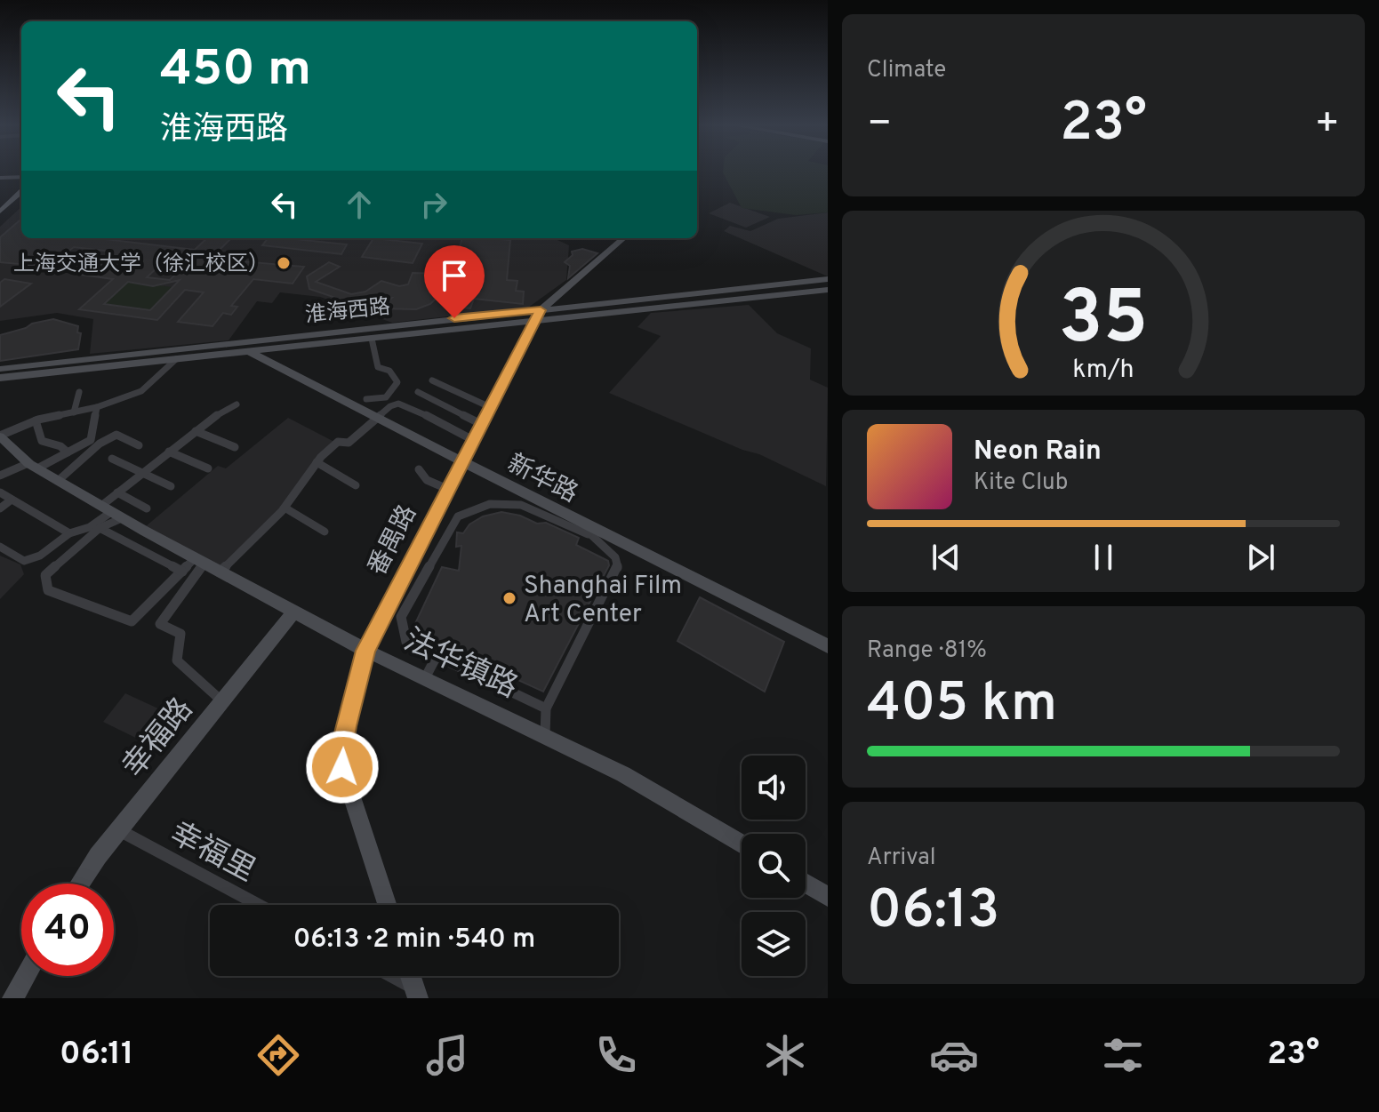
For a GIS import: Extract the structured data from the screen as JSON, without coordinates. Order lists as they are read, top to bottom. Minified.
{"streets":{"street":["淮海西路","新华路","番禺路","法华镇路","幸福路","幸福里"]},"crossings":[["淮海西路","新华路"],["淮海西路","番禺路"],["新华路","番禺路"],["番禺路","法华镇路"],["法华镇路","幸福路"],["幸福路","幸福里"]],"places":["上海交通大学（徐汇校区）","Shanghai Film Art Center"],"page":{"tile":["Climate",["Range · 81%","405 km"],["Arrival","06:13"]],"turn":["450 m","淮海西路"],"heat":["−","23°","+"],"song":["Neon Rain","Kite Club"],"limit":"40","trip":"06:13 · 2 min · 540 m","tabs":["06:11","23°"],"gauge":["35","km/h"]}}
